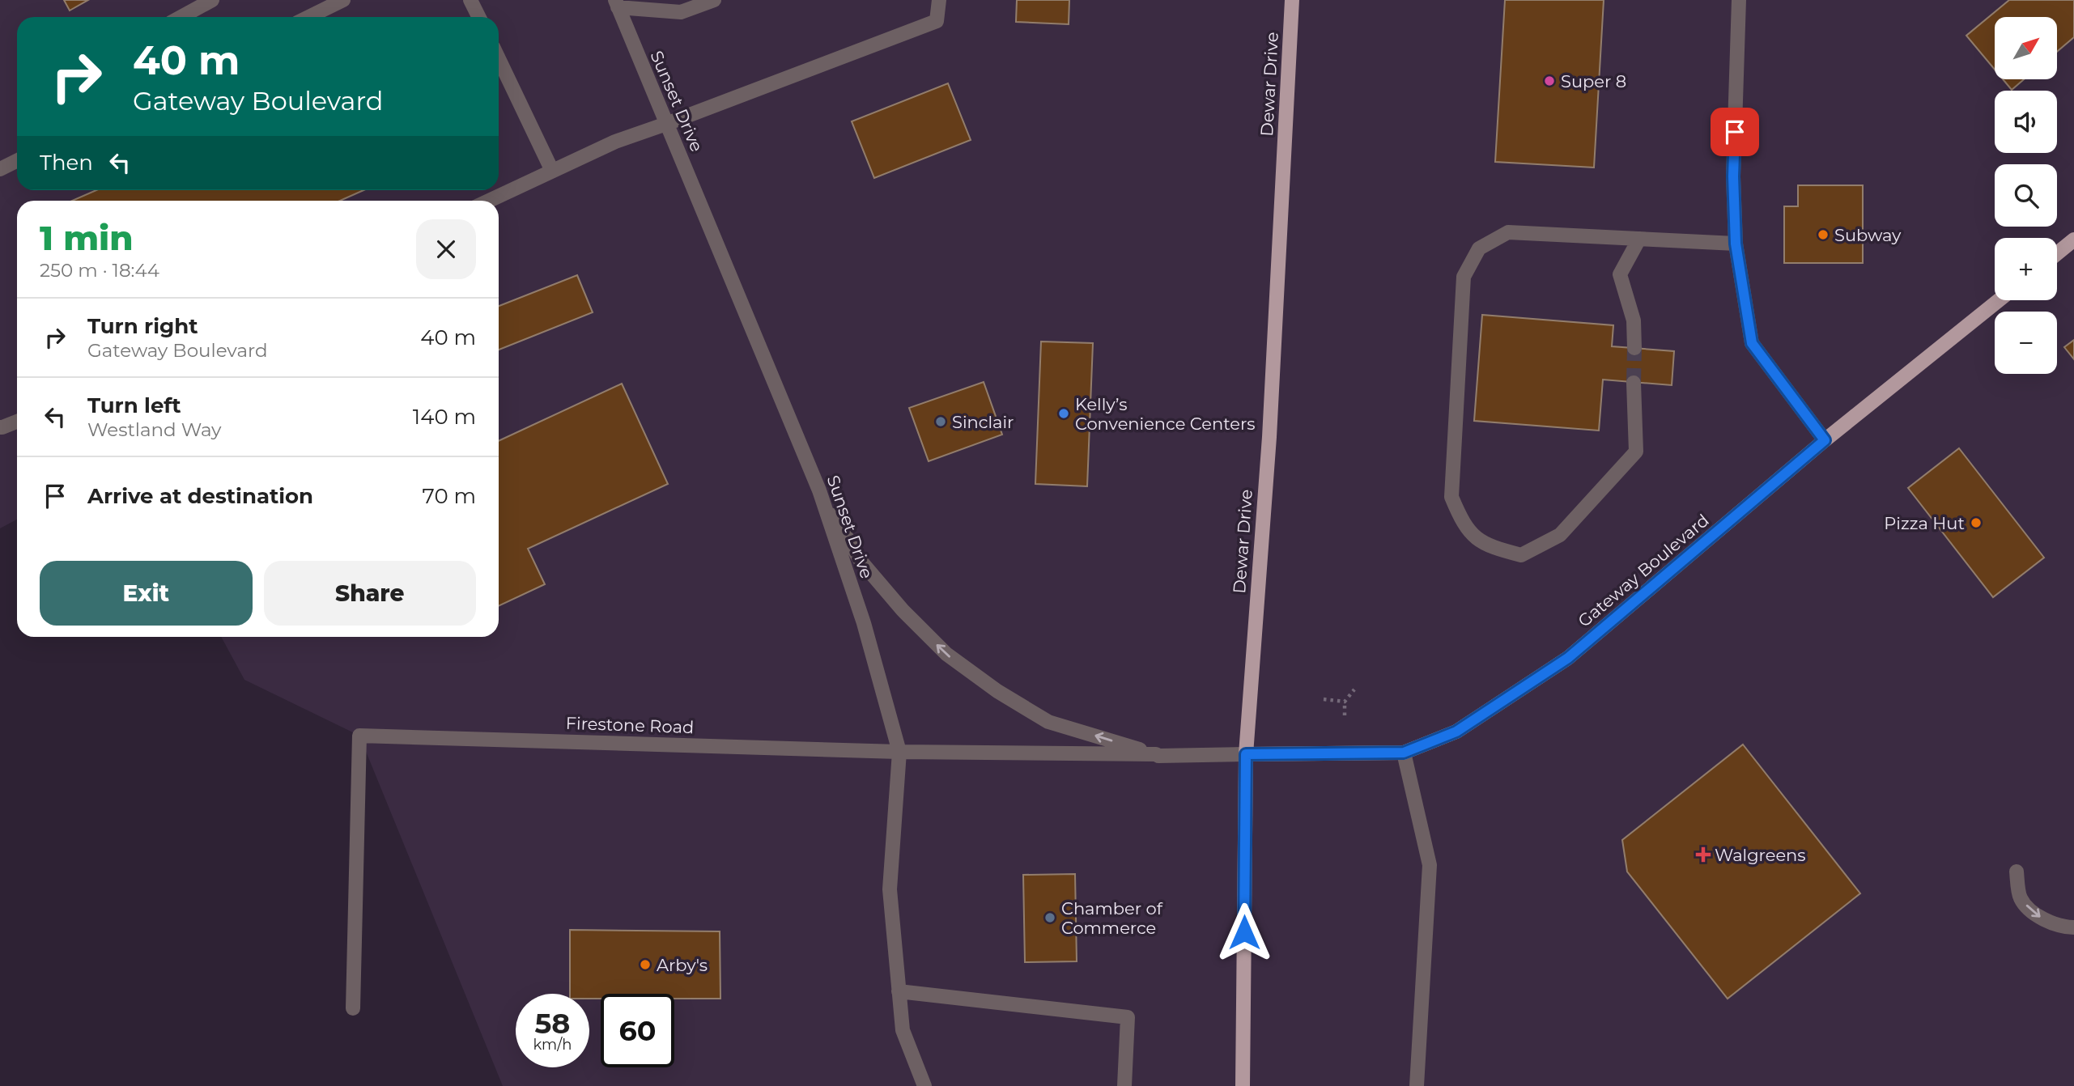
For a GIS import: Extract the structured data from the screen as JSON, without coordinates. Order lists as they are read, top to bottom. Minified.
{"streets":{"main road":["Dewar Drive","Gateway Boulevard"],"street":["Sunset Drive","Firestone Road"]},"crossings":[["Dewar Drive","Gateway Boulevard"],["Sunset Drive","Firestone Road"]],"places":{"other":["Super 8","Subway","Kelly’s Convenience Centers","Sinclair","Pizza Hut","Chamber of Commerce","Arby's"],"health":["Walgreens"]},"north":"top right","page":{"map_buttons":["+","−"],"turn":["40 m","Gateway Boulevard"],"then":"Then","heading":["1 min","250 m · 18:44"],"list":[{"name":"Turn right","note":"Gateway Boulevard","value":"40 m"},{"name":"Turn left","note":"Westland Way","value":"140 m"},{"name":"Arrive at destination","value":"70 m"}],"buttons":["Exit","Share"],"speed":"58 km/h","limit":"60"}}
